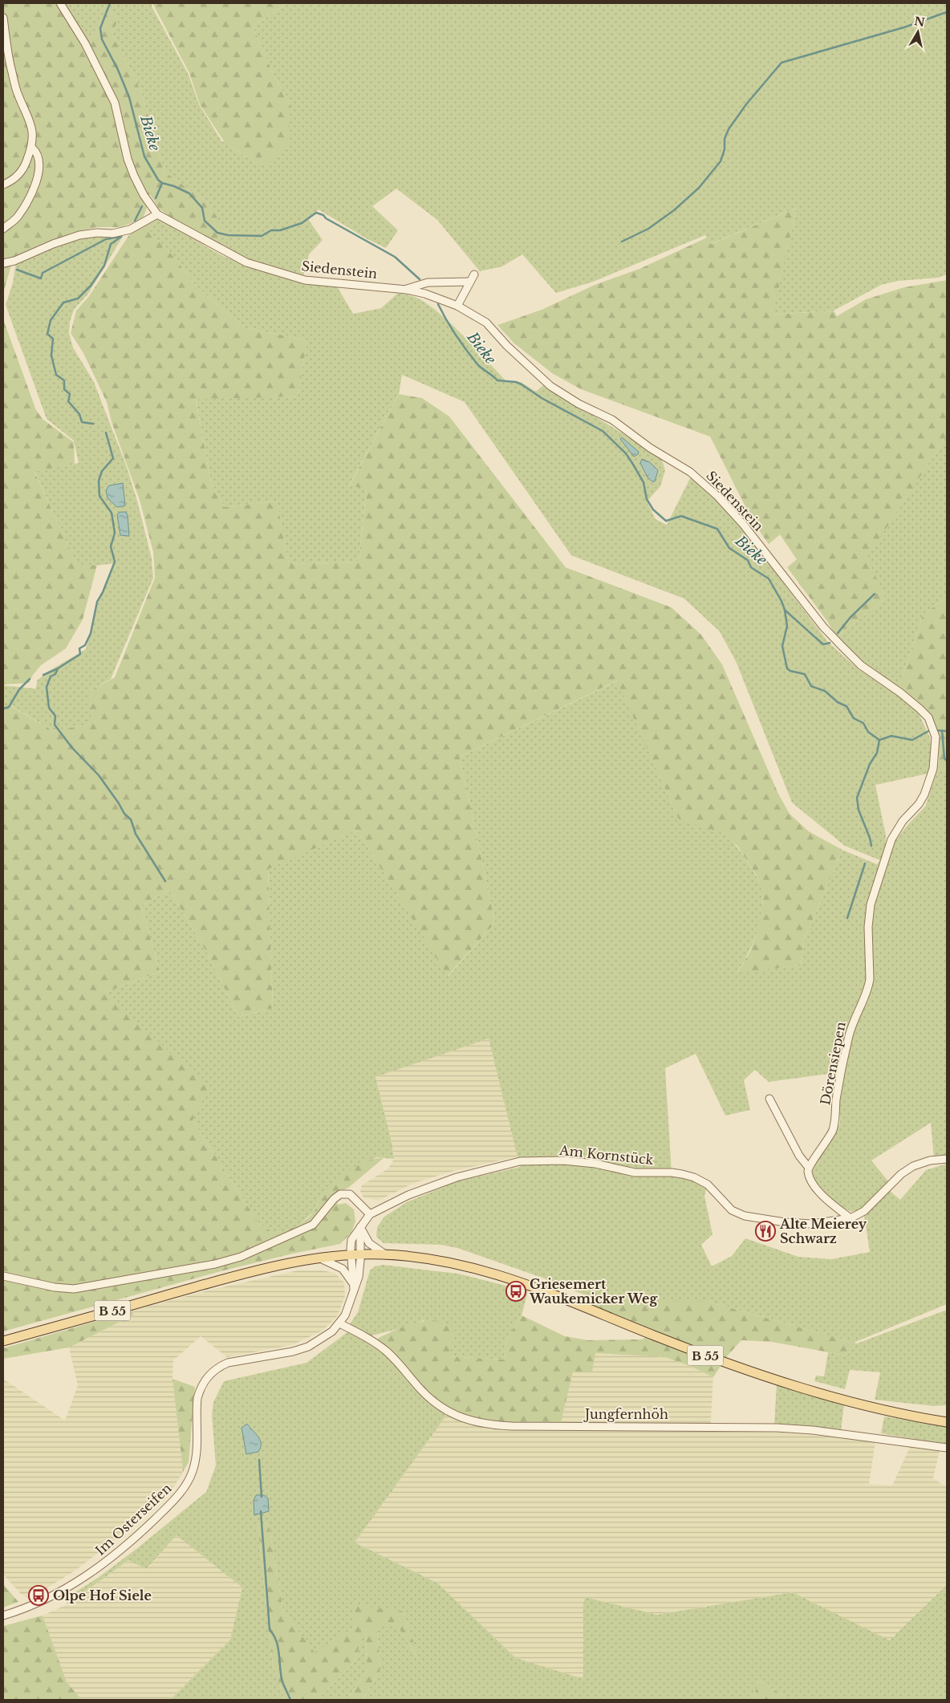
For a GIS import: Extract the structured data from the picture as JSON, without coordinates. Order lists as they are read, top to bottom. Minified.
{"streets":{"main road":["B 55"],"street":["Siedenstein","Dörensiepen","Am Kornstück","Jungfernhöh","Im Osterseifen"]},"crossings":[["Siedenstein","Dörensiepen"],["Am Kornstück","B 55"],["Am Kornstück","Im Osterseifen"],["B 55","Im Osterseifen"],["Jungfernhöh","Im Osterseifen"]],"water":["Bieke"],"places":{"restaurant":["Alte Meierey Schwarz"],"bus stop":["Griesemert Waukemicker Weg","Olpe Hof Siele"]},"north":"top"}
